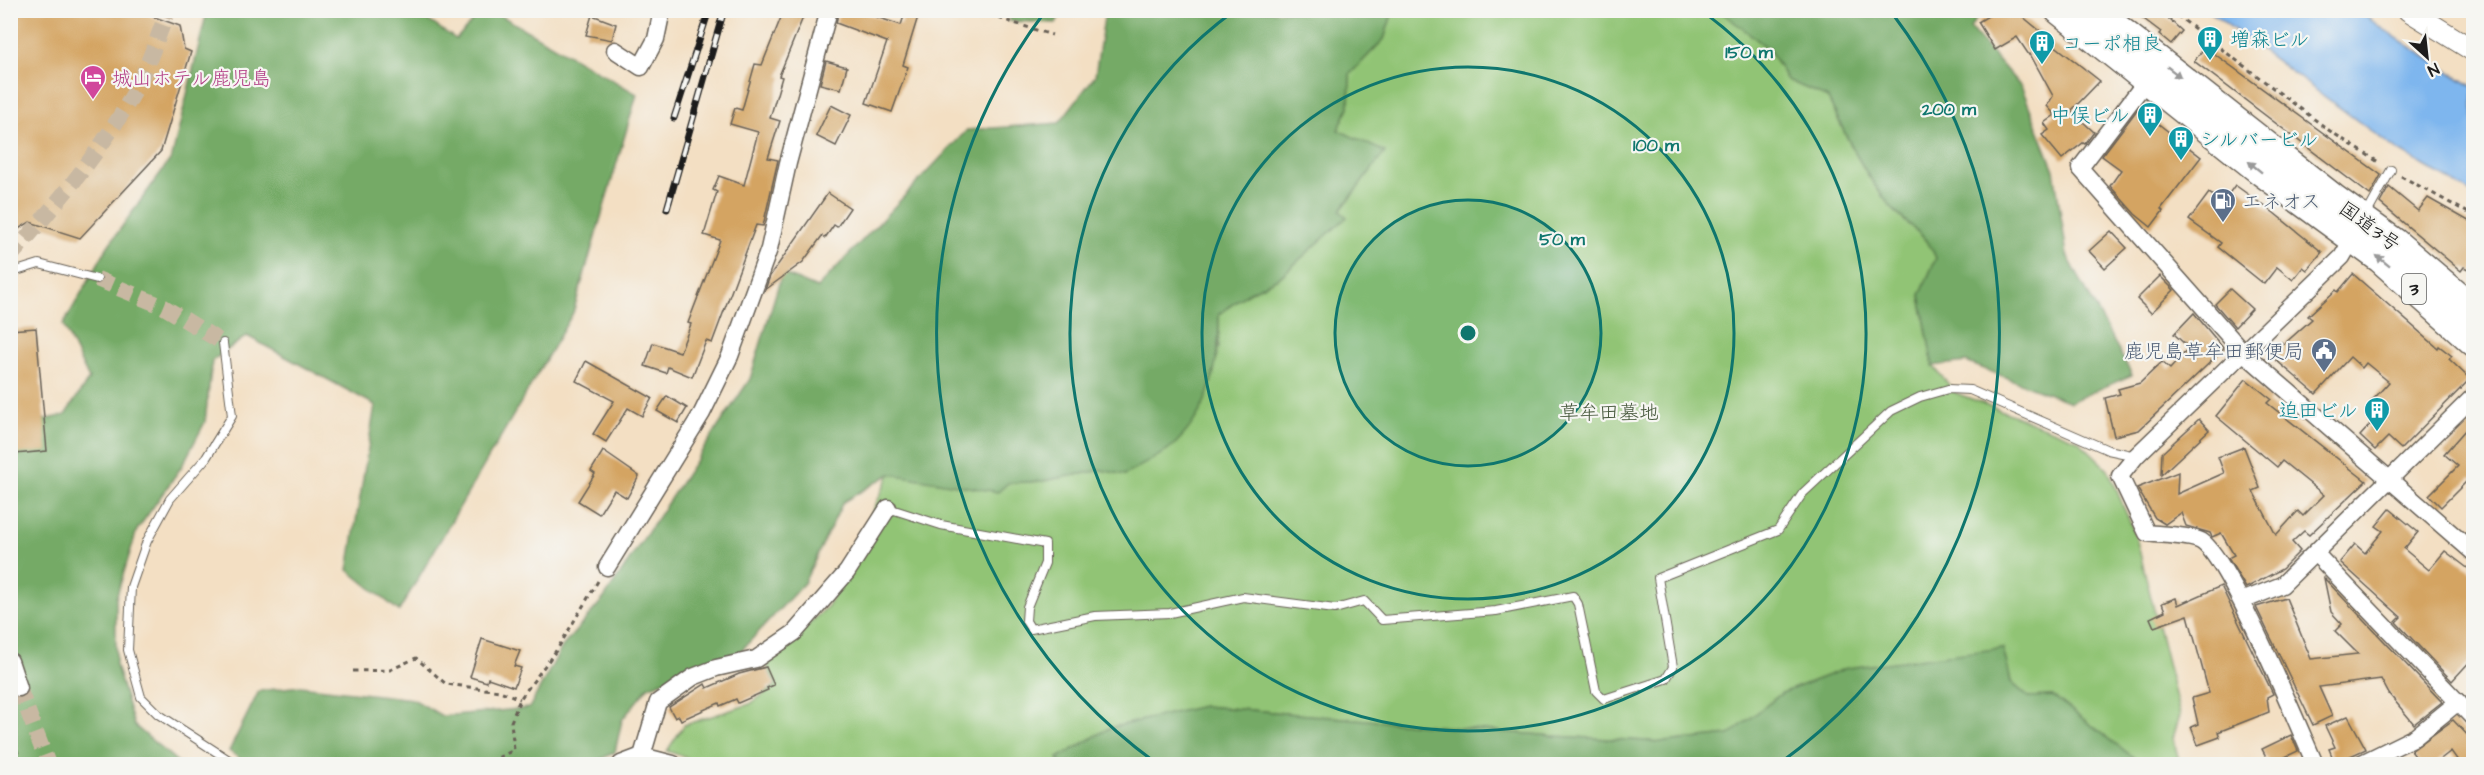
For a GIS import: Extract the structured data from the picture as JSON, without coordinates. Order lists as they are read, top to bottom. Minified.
{"streets":{"highway":["国道3号","3"]},"parks":["草牟田墓地"],"places":{"building":["増森ビル","コーポ相良","中俣ビル","シルバービル","迫田ビル"],"hotel":["城山ホテル鹿児島"],"fuel station":["エネオス"],"public building":["鹿児島草牟田郵便局"]},"north":"bottom right","rings":["150 m","200 m","100 m","50 m"]}
